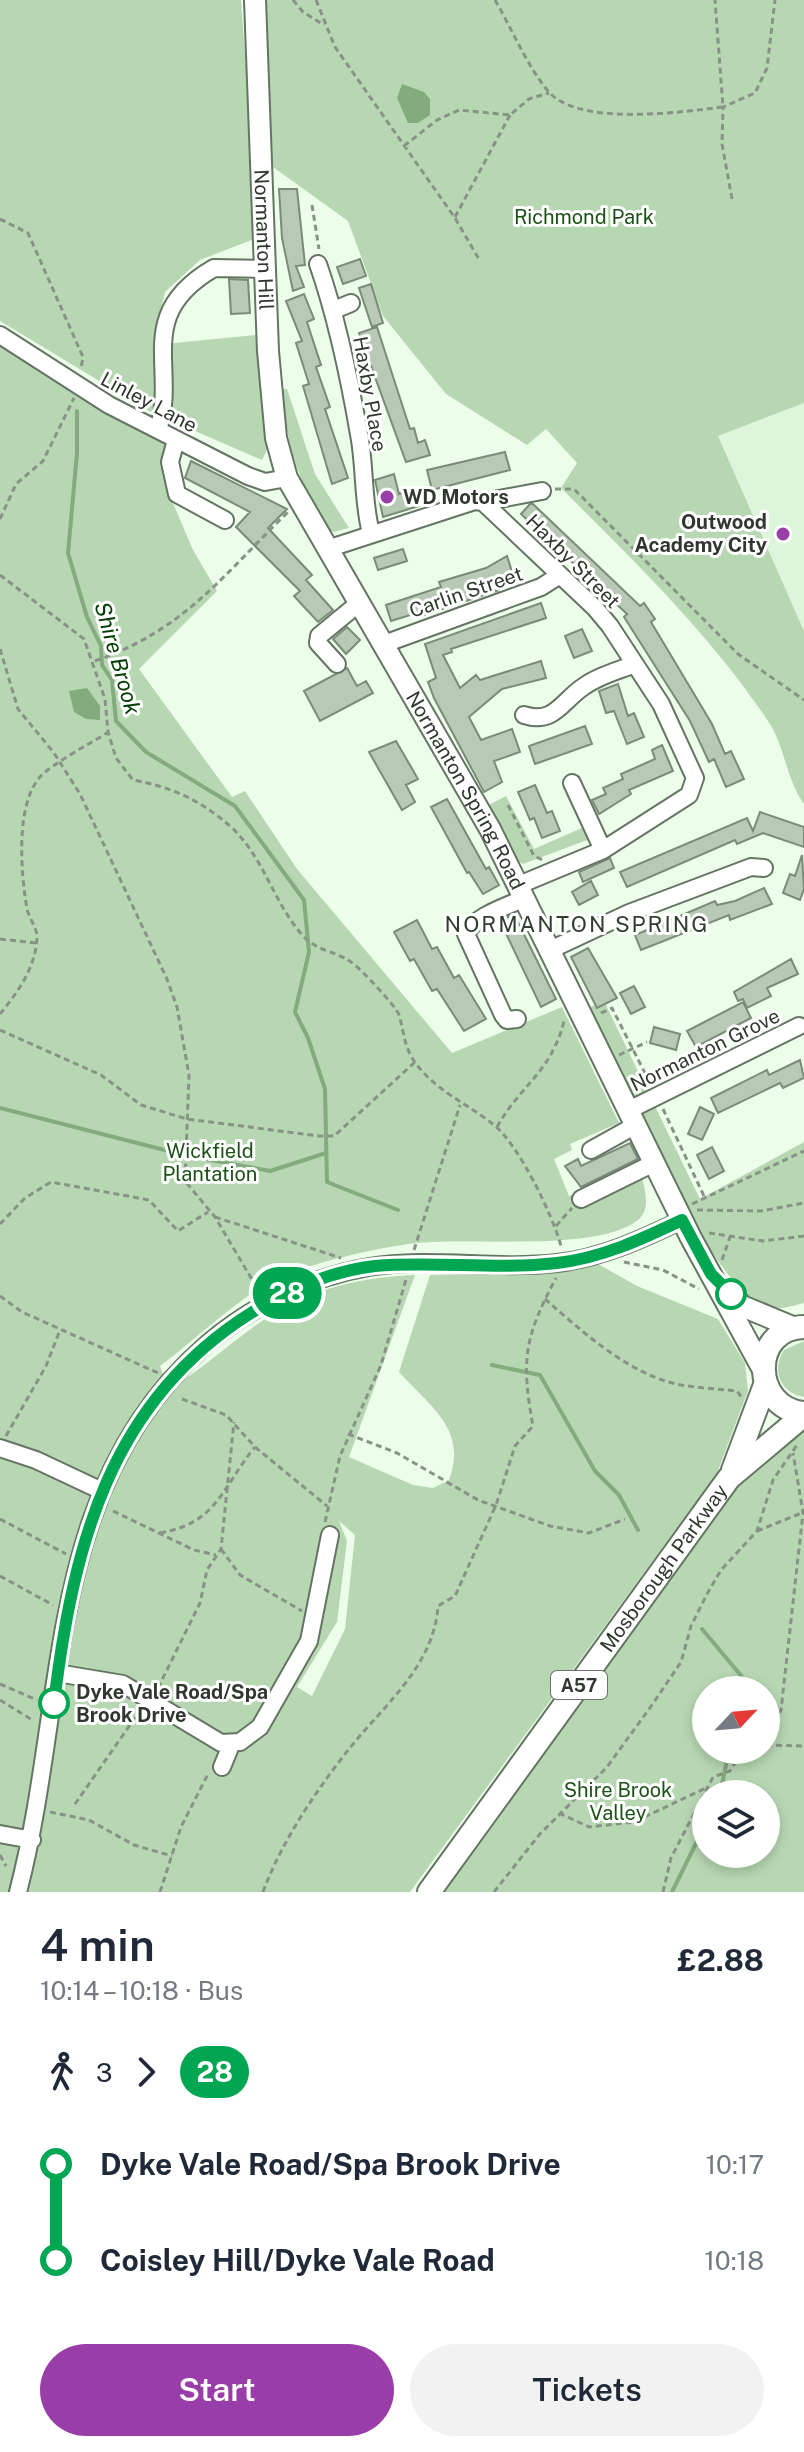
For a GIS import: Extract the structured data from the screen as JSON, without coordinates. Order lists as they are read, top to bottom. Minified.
{"streets":{"highway":["Mosborough Parkway","A57"],"main road":["Normanton Hill","Normanton Spring Road"],"street":["Haxby Place","Linley Lane","Haxby Street","Carlin Street","Normanton Grove"]},"crossings":[["Normanton Hill","Linley Lane"],["Normanton Hill","Normanton Spring Road"],["Haxby Place","Haxby Street"],["Linley Lane","Normanton Spring Road"],["Haxby Street","Carlin Street"],["Haxby Street","Normanton Spring Road"],["Carlin Street","Normanton Spring Road"],["Normanton Spring Road","Normanton Grove"],["Normanton Spring Road","Mosborough Parkway"],["Normanton Spring Road","A57"],["Mosborough Parkway","A57"]],"districts":["NORMANTON SPRING"],"water":["Shire Brook"],"parks":["Richmond Park","Wickfield Plantation","Shire Brook Valley"],"places":["WD Motors","Outwood Academy City","Dyke Vale Road/Spa Brook Drive"],"lines":["bus line 28"],"north":"top right","page":{"on_map":"28","heading":["4 min","10:14 – 10:18 · Bus","£2.88"],"legs":["3","28"],"list":[{"name":"Dyke Vale Road/Spa Brook Drive","value":"10:17"},{"name":"Coisley Hill/Dyke Vale Road","value":"10:18"}],"buttons":["Start","Tickets"]}}
